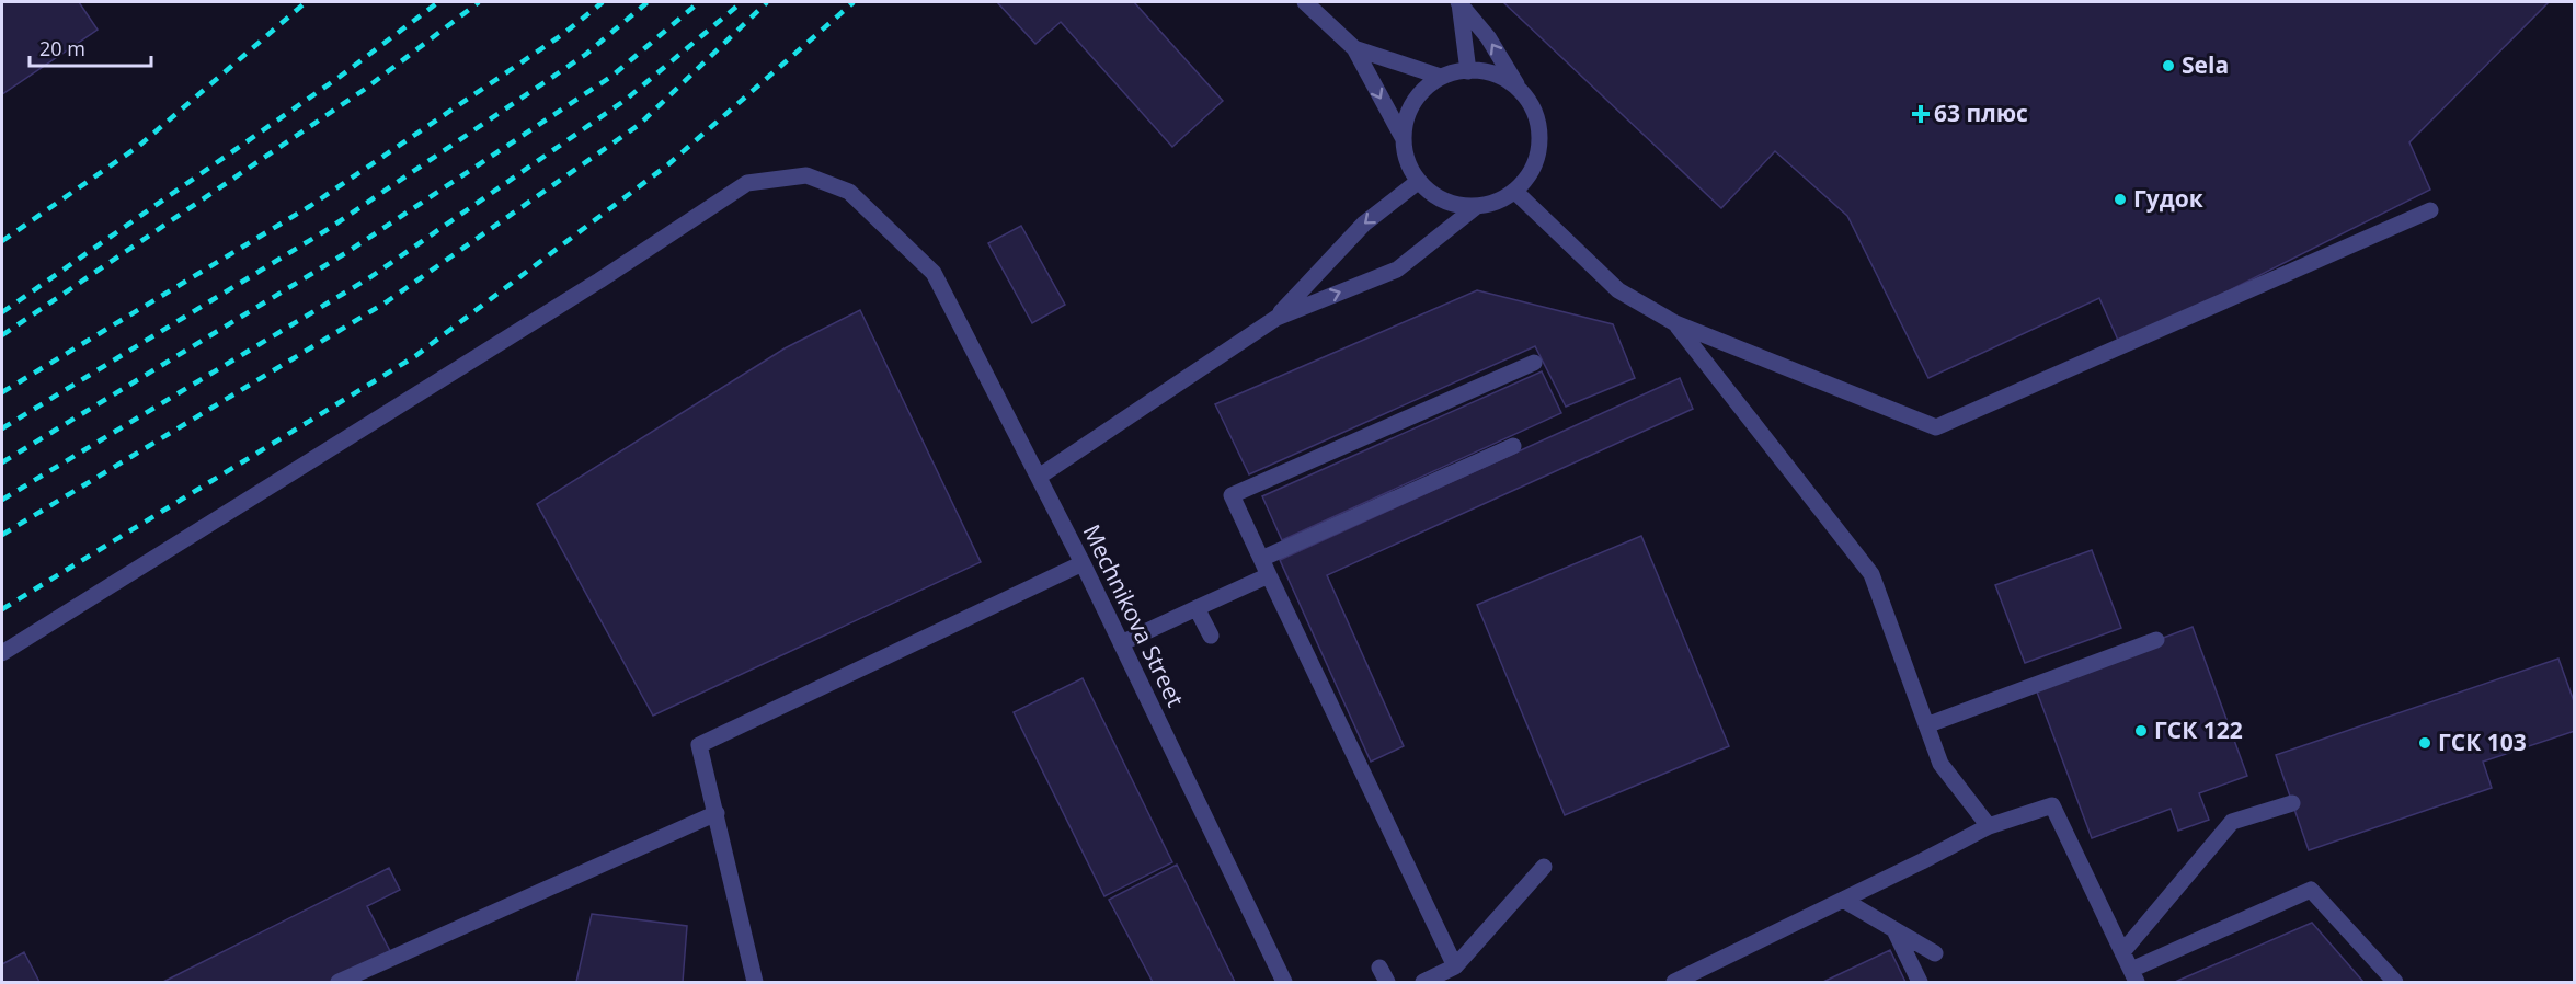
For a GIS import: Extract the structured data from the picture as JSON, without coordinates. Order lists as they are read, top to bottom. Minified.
{"streets":{"street":["Mechnikova Street"]},"places":{"other":["Sela","Гудок","ГСК 122","ГСК 103"],"health":["63 плюс"]},"scale_bar":"20 m"}
